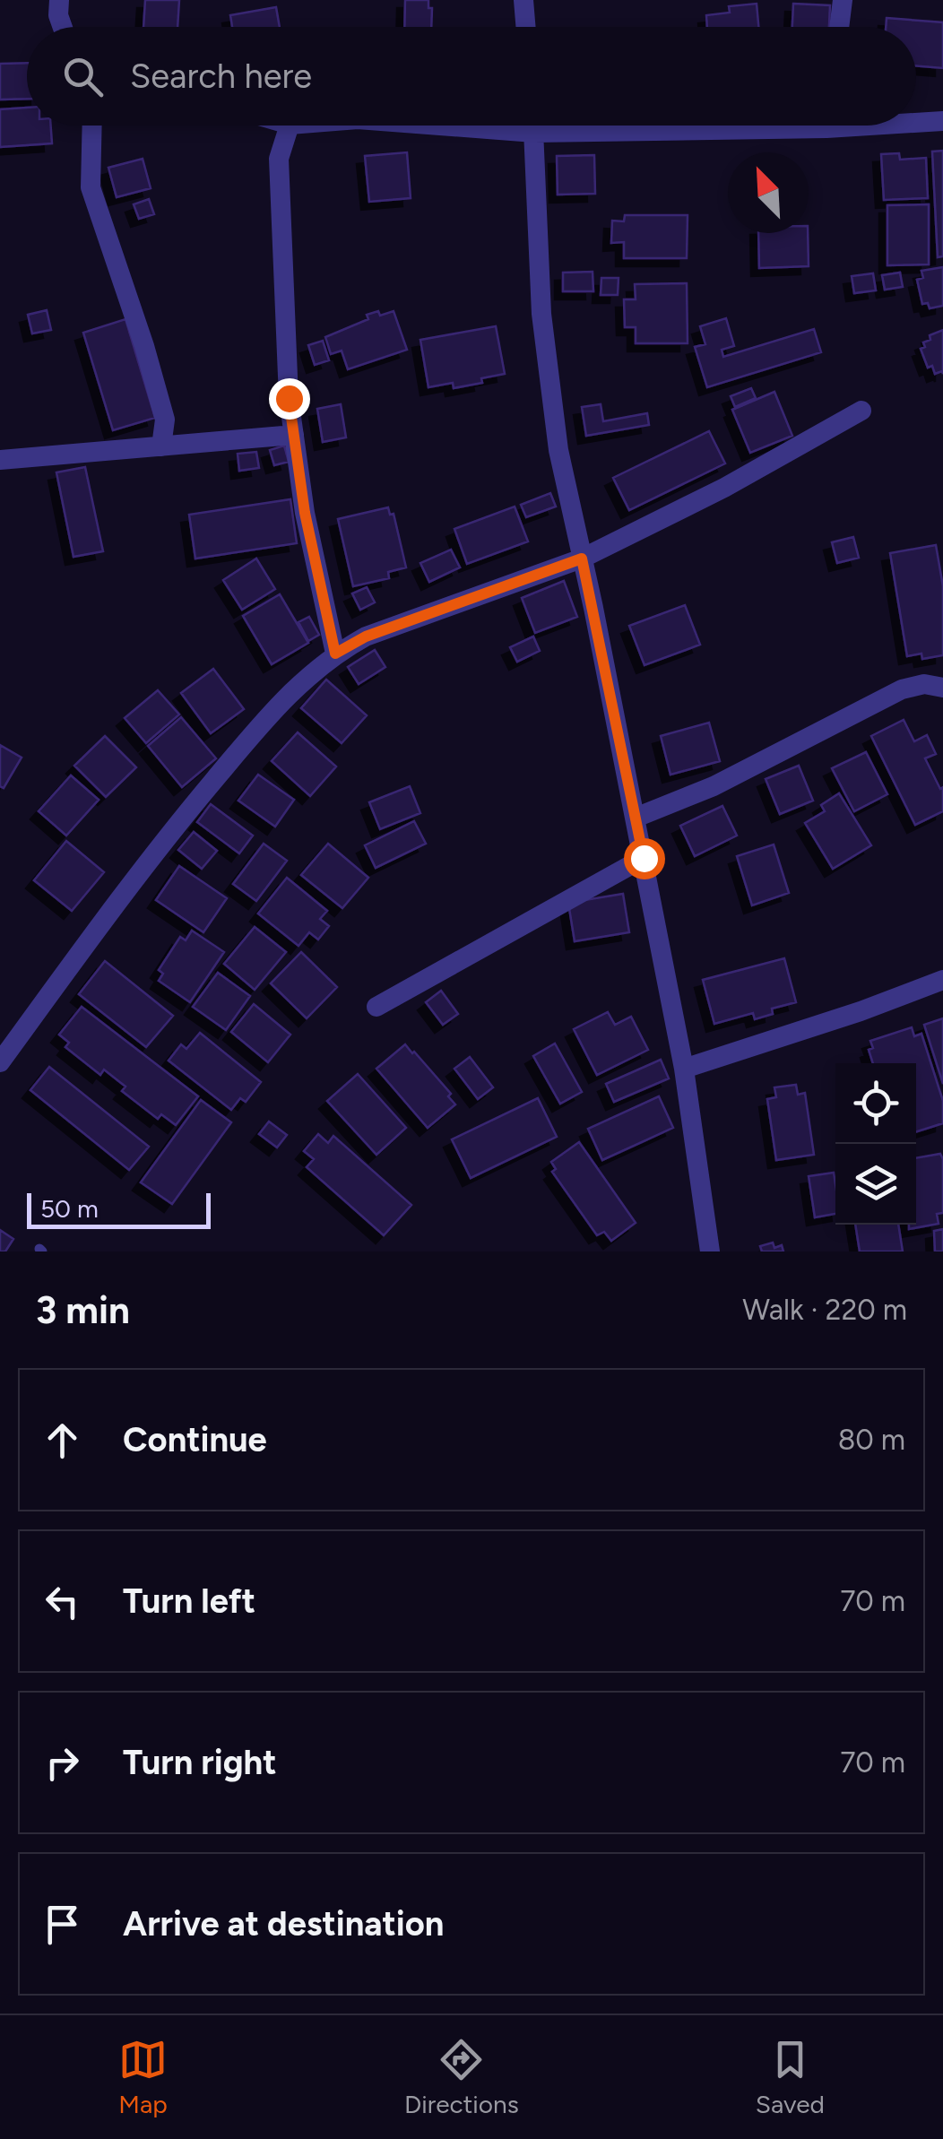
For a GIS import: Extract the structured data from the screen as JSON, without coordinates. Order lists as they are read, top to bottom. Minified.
{"scale_bar":"50 m","north":"top left","page":{"search":"Search here","scale":"50 m","heading":["3 min","Walk · 220 m"],"list":[["Continue","80 m"],["Turn left","70 m"],["Turn right","70 m"],"Arrive at destination"],"nav":["Map","Directions","Saved"]}}
